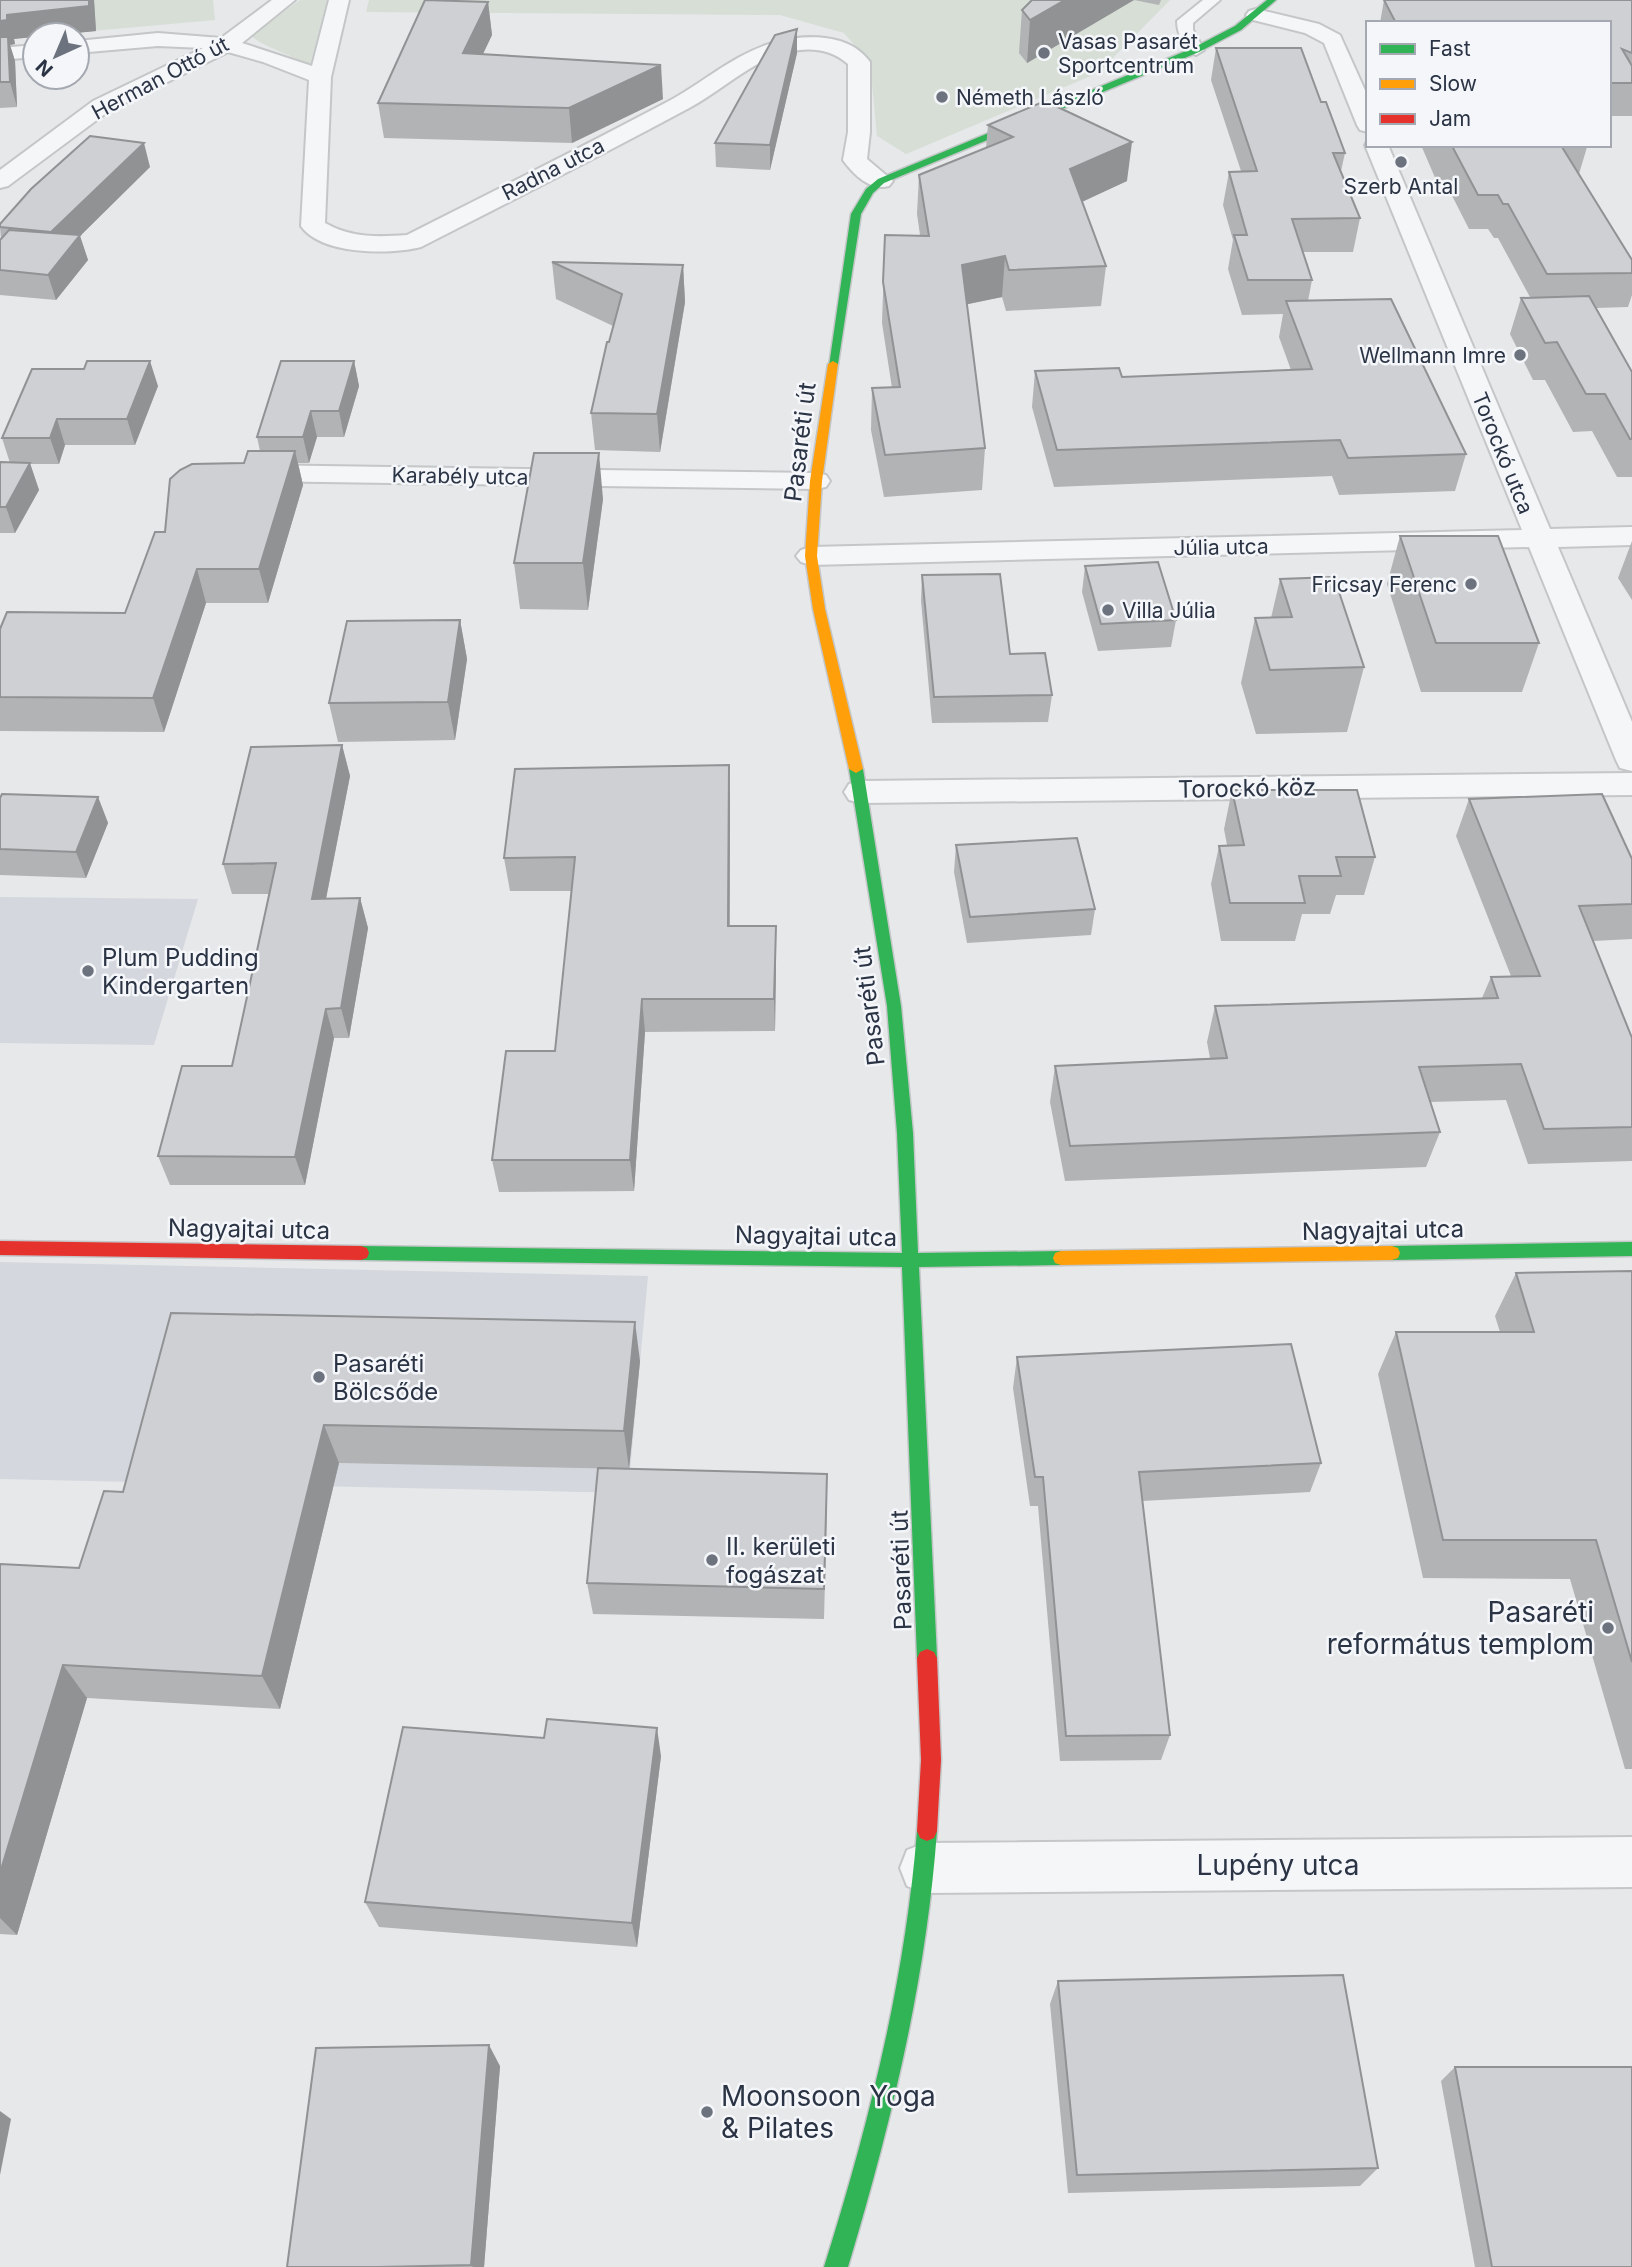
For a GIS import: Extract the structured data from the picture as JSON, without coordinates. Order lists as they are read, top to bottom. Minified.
{"streets":{"street":["Herman Ottó út","Radna utca","Pasaréti út","Torockó utca","Karabély utca","Júlia utca","Torockó köz","Nagyajtai utca","Lupény utca"]},"crossings":[["Radna utca","Pasaréti út"],["Pasaréti út","Karabély utca"],["Pasaréti út","Júlia utca"],["Pasaréti út","Torockó köz"],["Pasaréti út","Nagyajtai utca"],["Pasaréti út","Lupény utca"],["Torockó utca","Júlia utca"]],"places":["Vasas Pasarét Sportcentrum","Németh László","Szerb Antal","Wellmann Imre","Fricsay Ferenc","Villa Júlia","Plum Pudding Kindergarten","Pasaréti Bölcsőde","II. kerületi fogászat","Pasaréti református templom","Moonsoon Yoga & Pilates"],"legend":["Fast","Slow","Jam"],"north":"bottom left"}
